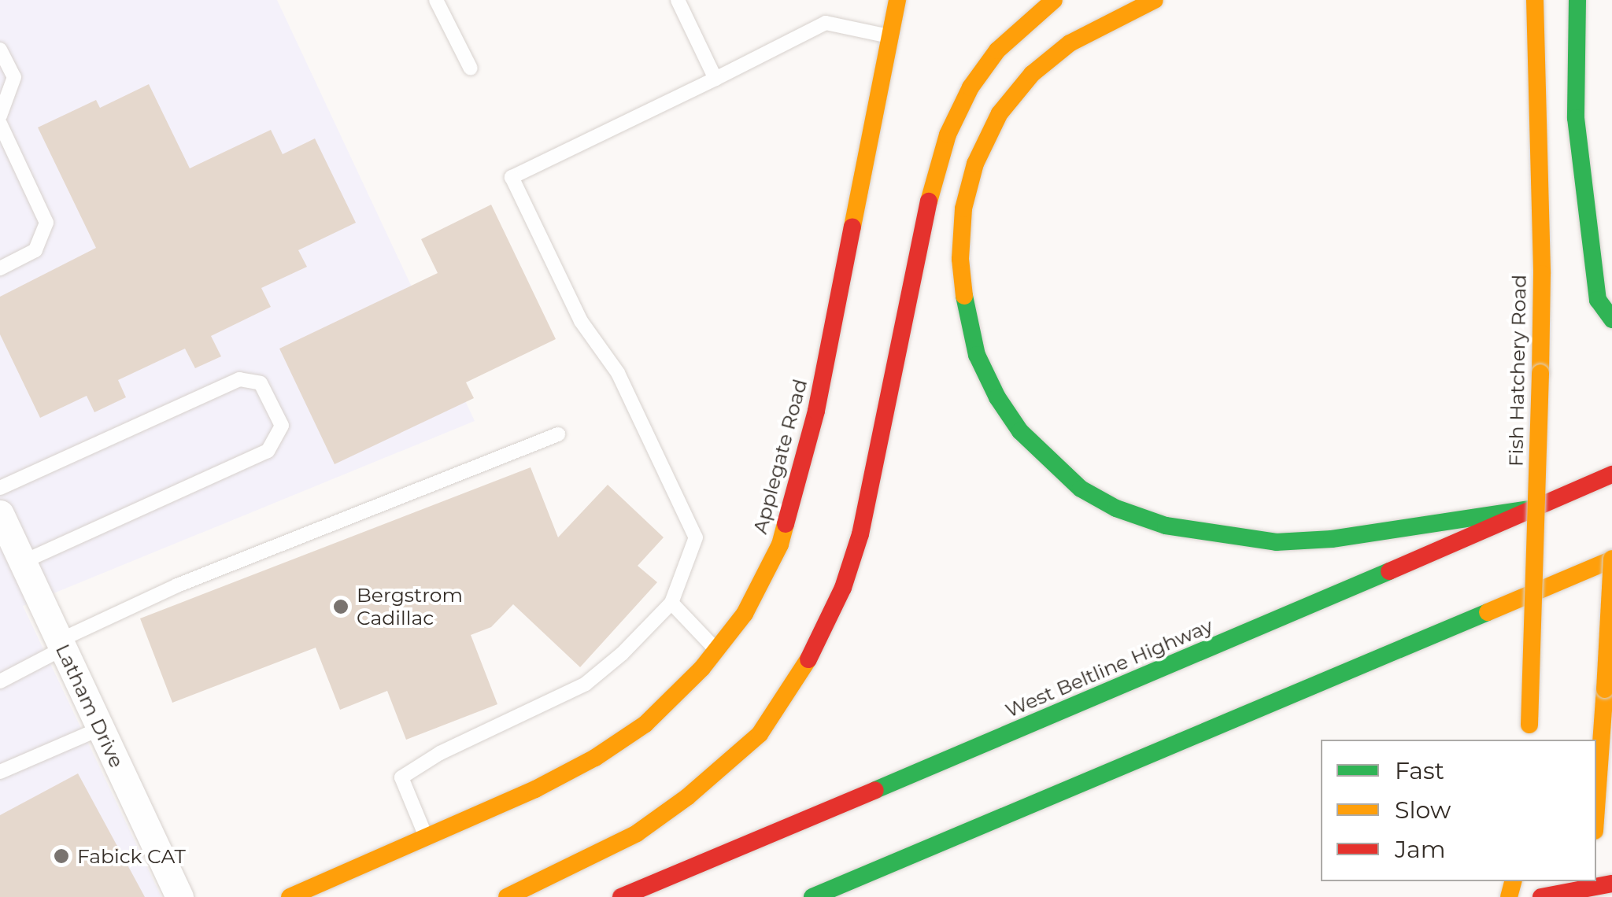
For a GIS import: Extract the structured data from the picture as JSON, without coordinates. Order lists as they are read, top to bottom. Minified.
{"streets":{"main road":["Fish Hatchery Road","Applegate Road","West Beltline Highway"],"street":["Latham Drive"]},"places":["Bergstrom Cadillac","Fabick CAT"],"legend":["Fast","Slow","Jam"]}
